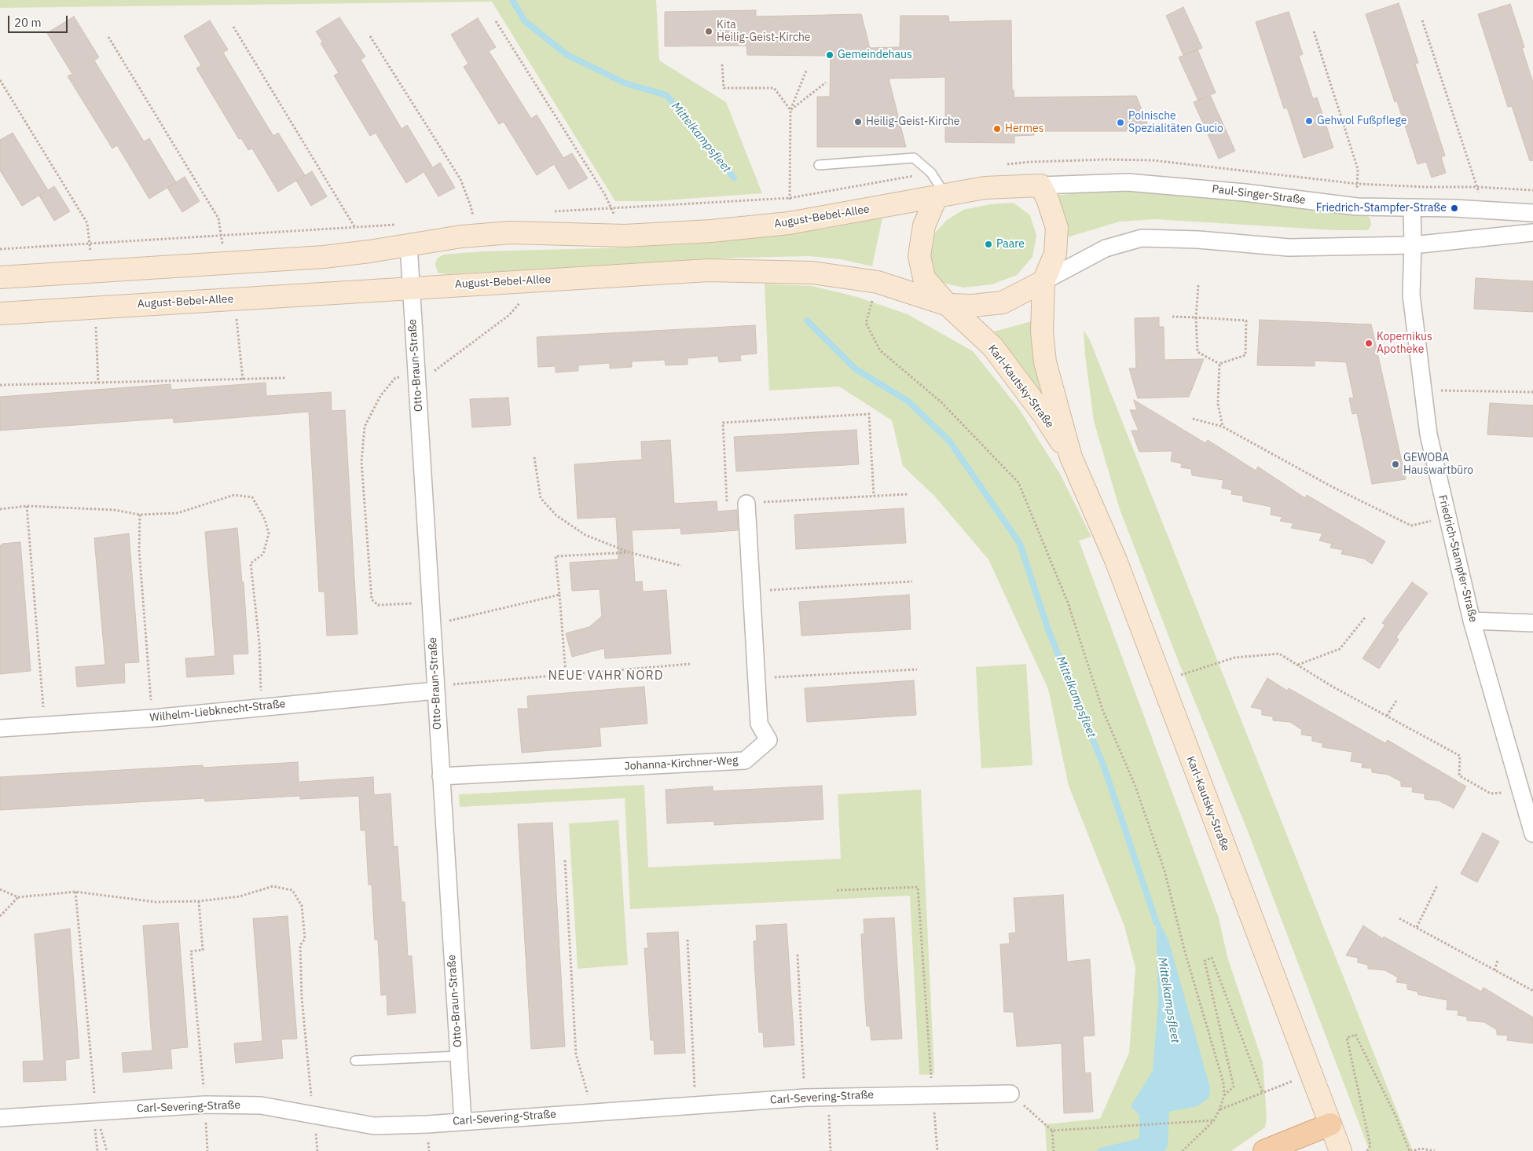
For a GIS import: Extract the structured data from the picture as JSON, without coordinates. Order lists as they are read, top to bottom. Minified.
{"streets":{"street":["Paul-Singer-Straße","August-Bebel-Allee","Otto-Braun-Straße","Karl-Kautsky-Straße","Friedrich-Stampfer-Straße","Wilhelm-Liebknecht-Straße","Johanna-Kirchner-Weg","Carl-Severing-Straße"]},"crossings":[["Paul-Singer-Straße","August-Bebel-Allee"],["Paul-Singer-Straße","Karl-Kautsky-Straße"],["Paul-Singer-Straße","Friedrich-Stampfer-Straße"],["August-Bebel-Allee","Otto-Braun-Straße"],["August-Bebel-Allee","Karl-Kautsky-Straße"],["Otto-Braun-Straße","Wilhelm-Liebknecht-Straße"],["Otto-Braun-Straße","Johanna-Kirchner-Weg"],["Otto-Braun-Straße","Carl-Severing-Straße"]],"districts":["NEUE VAHR NORD"],"water":["Mittelkampsfleet"],"places":["Kita Heilig-Geist-Kirche","Gemeindehaus","Gehwol Fußpflege","Heilig-Geist-Kirche","Polnische Spezialitäten Gucio","Hermes","Friedrich-Stampfer-Straße","Paare","Kopernikus Apotheke","GEWOBA Hauswartbüro"],"scale_bar":"20 m"}
